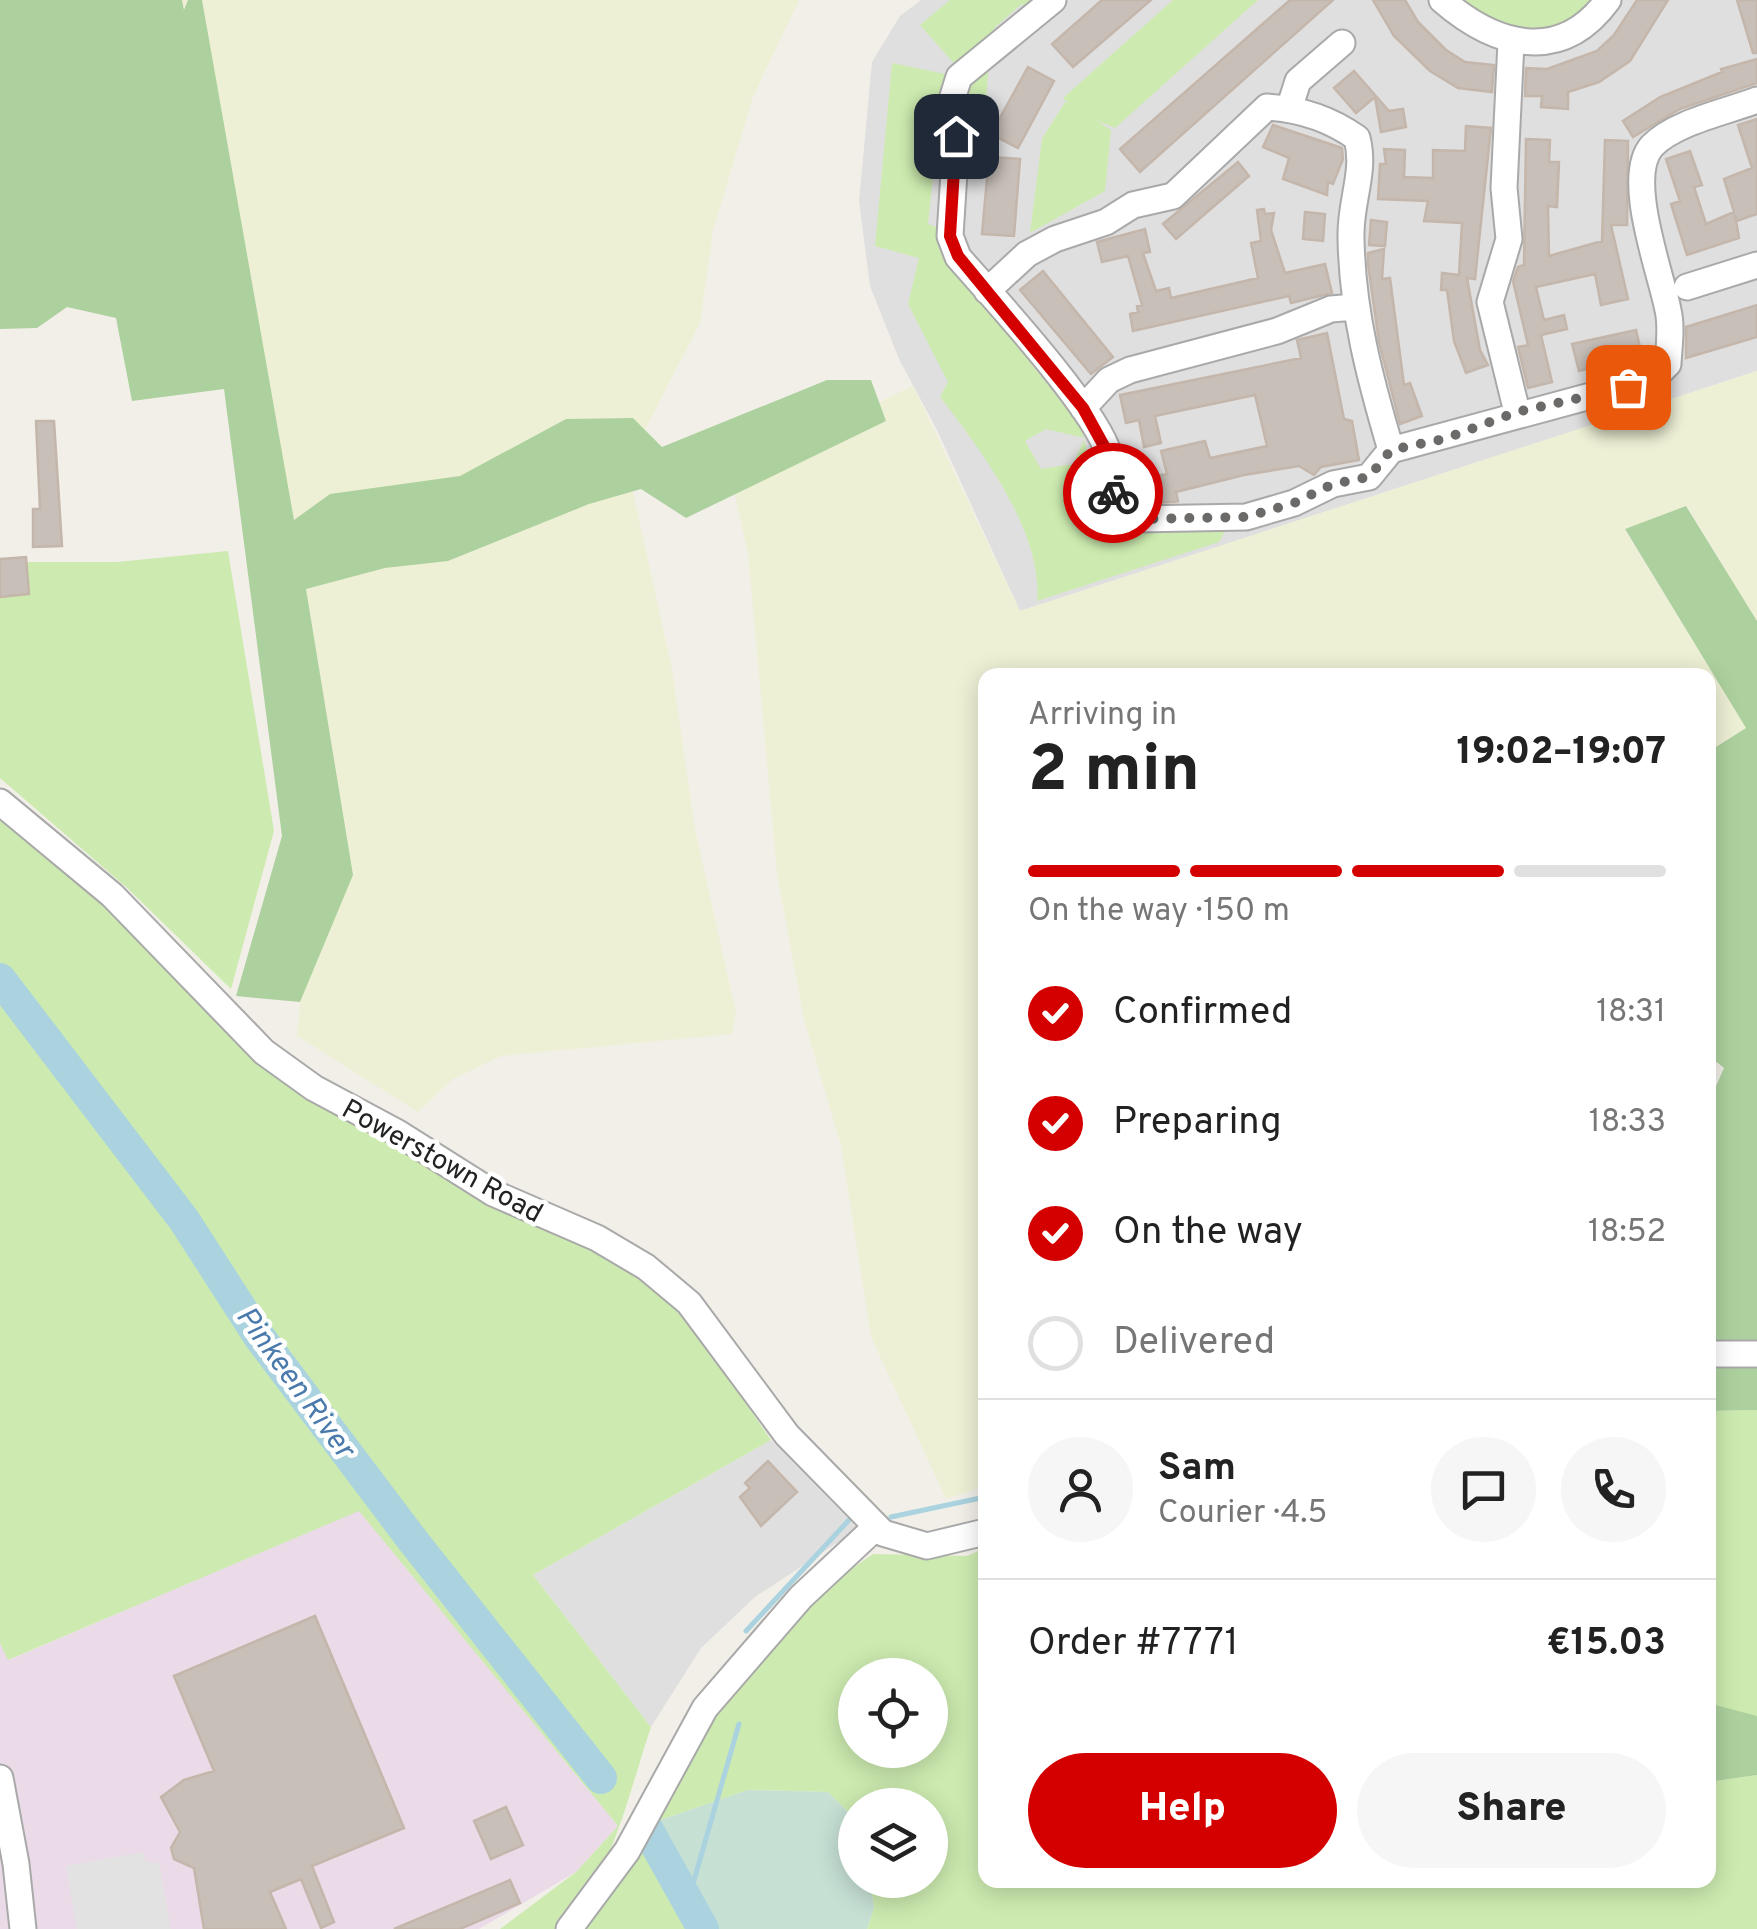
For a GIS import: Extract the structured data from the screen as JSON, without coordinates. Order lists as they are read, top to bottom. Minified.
{"streets":{"street":["Powerstown Road"]},"water":["Pinkeen River"],"page":{"heading":["2 min","Arriving in","19:02–19:07"],"panel":["Sam","Courier · 4.5","Order #7771","€15.03"],"bar":"On the way · 150 m","list":[["Confirmed","18:31"],["Preparing","18:33"],["On the way","18:52"],"Delivered"],"buttons":["Help","Share"]}}
